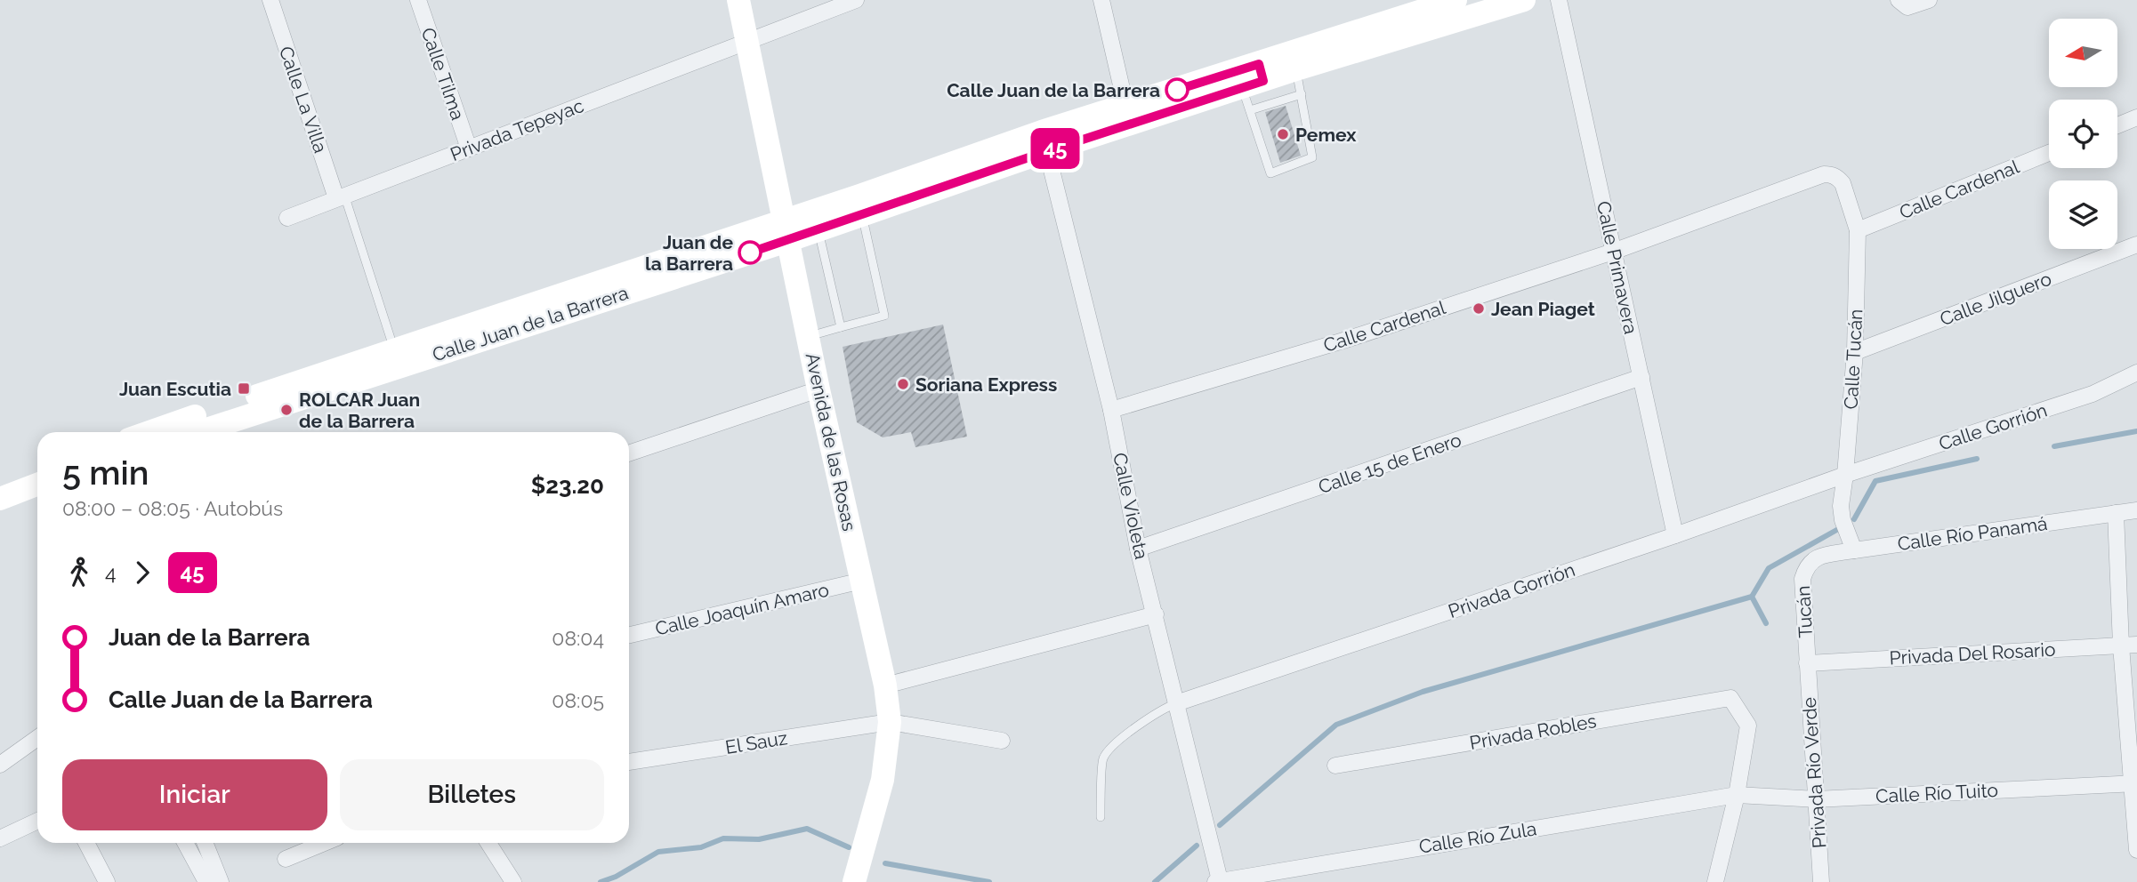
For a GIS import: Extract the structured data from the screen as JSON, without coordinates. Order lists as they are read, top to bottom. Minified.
{"streets":{"main road":["Calle Juan de la Barrera","Avenida de las Rosas"],"street":["Calle Tilma","Calle La Villa","Privada Tepeyac","Calle Cardenal","Calle Primavera","Calle Jilguero","Calle Tucán","Calle Gorrión","Calle 15 de Enero","Calle Violeta","Calle Río Panamá","Privada Gorrión","Calle Joaquín Amaro","Tucán","Privada Del Rosario","Privada Robles","El Sauz","Privada Río Verde","Calle Río Tuito","Calle Río Zula"]},"crossings":[["Calle Tilma","Privada Tepeyac"],["Calle La Villa","Privada Tepeyac"],["Calle La Villa","Calle Juan de la Barrera"],["Privada Tepeyac","Avenida de las Rosas"],["Calle Cardenal","Calle Primavera"],["Calle Cardenal","Calle Tucán"],["Calle Cardenal","Calle Violeta"],["Calle Primavera","Calle 15 de Enero"],["Calle Primavera","Privada Gorrión"],["Calle Jilguero","Calle Tucán"],["Calle Juan de la Barrera","Avenida de las Rosas"],["Calle Juan de la Barrera","Calle Violeta"],["Calle Tucán","Calle Gorrión"],["Calle Tucán","Calle Río Panamá"],["Calle Tucán","Privada Gorrión"],["Calle Gorrión","Privada Gorrión"],["Avenida de las Rosas","Calle Joaquín Amaro"],["Avenida de las Rosas","El Sauz"],["Calle 15 de Enero","Calle Violeta"],["Calle Violeta","Privada Gorrión"],["Calle Violeta","Calle Río Zula"],["Calle Río Panamá","Tucán"],["Tucán","Privada Del Rosario"],["Tucán","Privada Río Verde"],["Privada Del Rosario","Privada Río Verde"],["Privada Robles","Calle Río Tuito"],["Privada Robles","Calle Río Zula"],["Privada Río Verde","Calle Río Tuito"],["Calle Río Tuito","Calle Río Zula"]],"places":{"other":["Calle Juan de la Barrera","Pemex","Juan de la Barrera","Jean Piaget","Soriana Express","ROLCAR Juan de la Barrera"],"transit":["Juan Escutia"]},"lines":["bus line 45"],"north":"left","page":{"on_map":"45","heading":["5 min","08:00 – 08:05 · Autobús","$23.20"],"legs":["4","45"],"list":[{"name":"Juan de la Barrera","value":"08:04"},{"name":"Calle Juan de la Barrera","value":"08:05"}],"buttons":["Iniciar","Billetes"]}}
